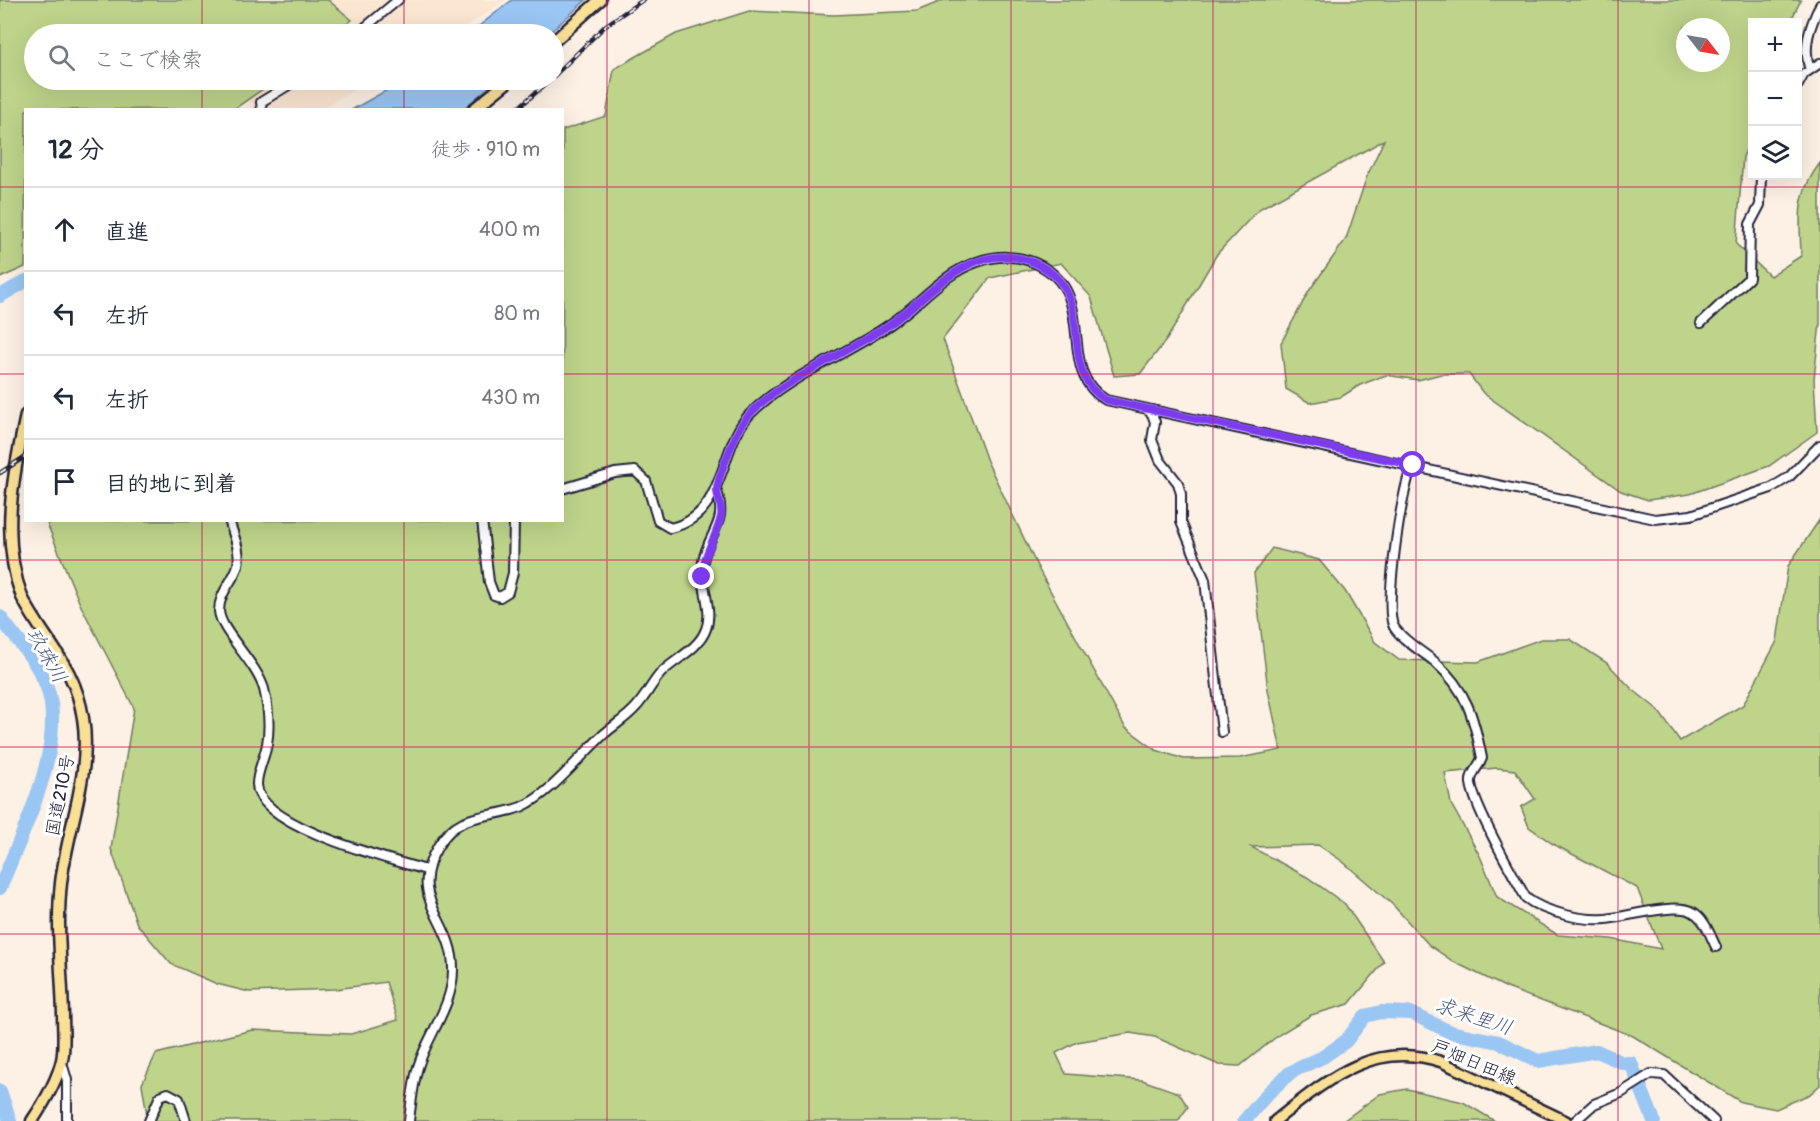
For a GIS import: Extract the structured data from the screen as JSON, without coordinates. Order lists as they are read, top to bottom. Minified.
{"streets":{"highway":["国道210号"],"main road":["戸畑日田線"]},"water":["玖珠川","求来里川"],"north":"bottom right","page":{"map_buttons":["+","−"],"search":"ここで検索","heading":["12 分","徒歩 · 910 m"],"list":[["直進","400 m"],["左折","80 m"],["左折","430 m"],"目的地に到着"]}}
